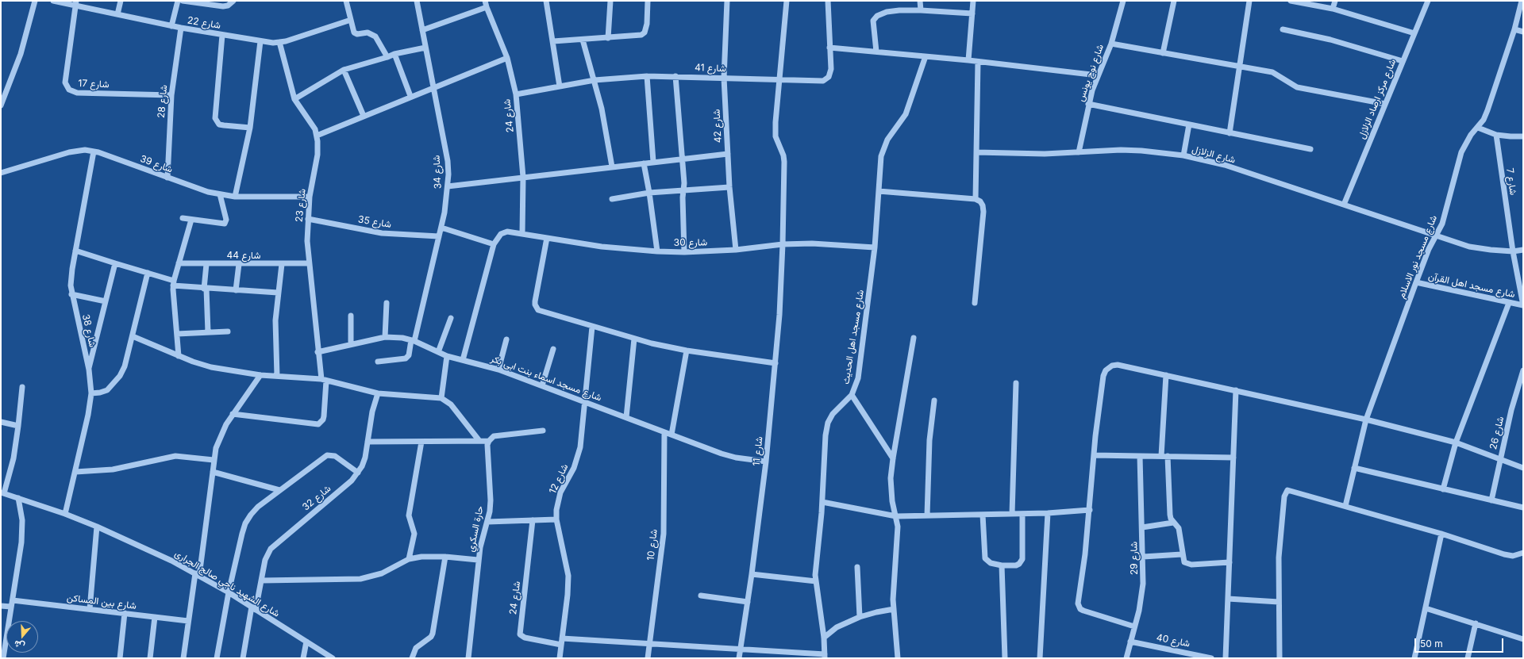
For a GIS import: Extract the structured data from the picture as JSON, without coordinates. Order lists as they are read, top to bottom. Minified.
{"streets":{"street":["شارع 22","شارع 41","شارع نوح يونس","شارع 17","شارع مركز ارصاد الزلازل","شارع 28","شارع 24","شارع 42","شارع الزلازل","شارع 39","شارع 34","شارع 7","شارع 23","شارع 35","شارع 30","شارع 44","شارع مسجد نور الاسلام","شارع مسجد اهل القرآن","شارع 38","شارع مسجد اهل الحديث","شارع مسجد اسماء بنت ابى بكر","شارع 26","شارع 11","شارع 12","شارع 32","حارة السكري","شارع 10","شارع 29","شارع الشهيد ناجي صالح الجرارى","شارع بين المساكن","شارع 40"]},"crossings":[["شارع 22","شارع 17"],["شارع 22","شارع 28"],["شارع 22","شارع 23"],["شارع 41","شارع 24"],["شارع 41","شارع 42"],["شارع 41","شارع 11"],["شارع نوح يونس","شارع الزلازل"],["شارع 17","شارع 28"],["شارع مركز ارصاد الزلازل","شارع الزلازل"],["شارع 28","شارع 39"],["شارع 24","شارع 30"],["شارع 24","شارع 12"],["شارع 42","شارع 30"],["شارع الزلازل","شارع 7"],["شارع الزلازل","شارع مسجد نور الاسلام"],["شارع 39","شارع 23"],["شارع 39","شارع 38"],["شارع 34","شارع 35"],["شارع 34","شارع مسجد اسماء بنت ابى بكر"],["شارع 7","شارع مسجد اهل القرآن"],["شارع 23","شارع 35"],["شارع 23","شارع 44"],["شارع 23","شارع مسجد اسماء بنت ابى بكر"],["شارع 30","شارع مسجد اهل الحديث"],["شارع 30","شارع 11"],["شارع مسجد نور الاسلام","شارع مسجد اهل القرآن"],["شارع 38","شارع الشهيد ناجي صالح الجرارى"],["شارع مسجد اسماء بنت ابى بكر","شارع 11"],["شارع مسجد اسماء بنت ابى بكر","شارع 12"],["شارع مسجد اسماء بنت ابى بكر","شارع 10"],["شارع 32","شارع الشهيد ناجي صالح الجرارى"],["شارع 29","شارع 40"]],"scale_bar":"50 m","north":"bottom"}
